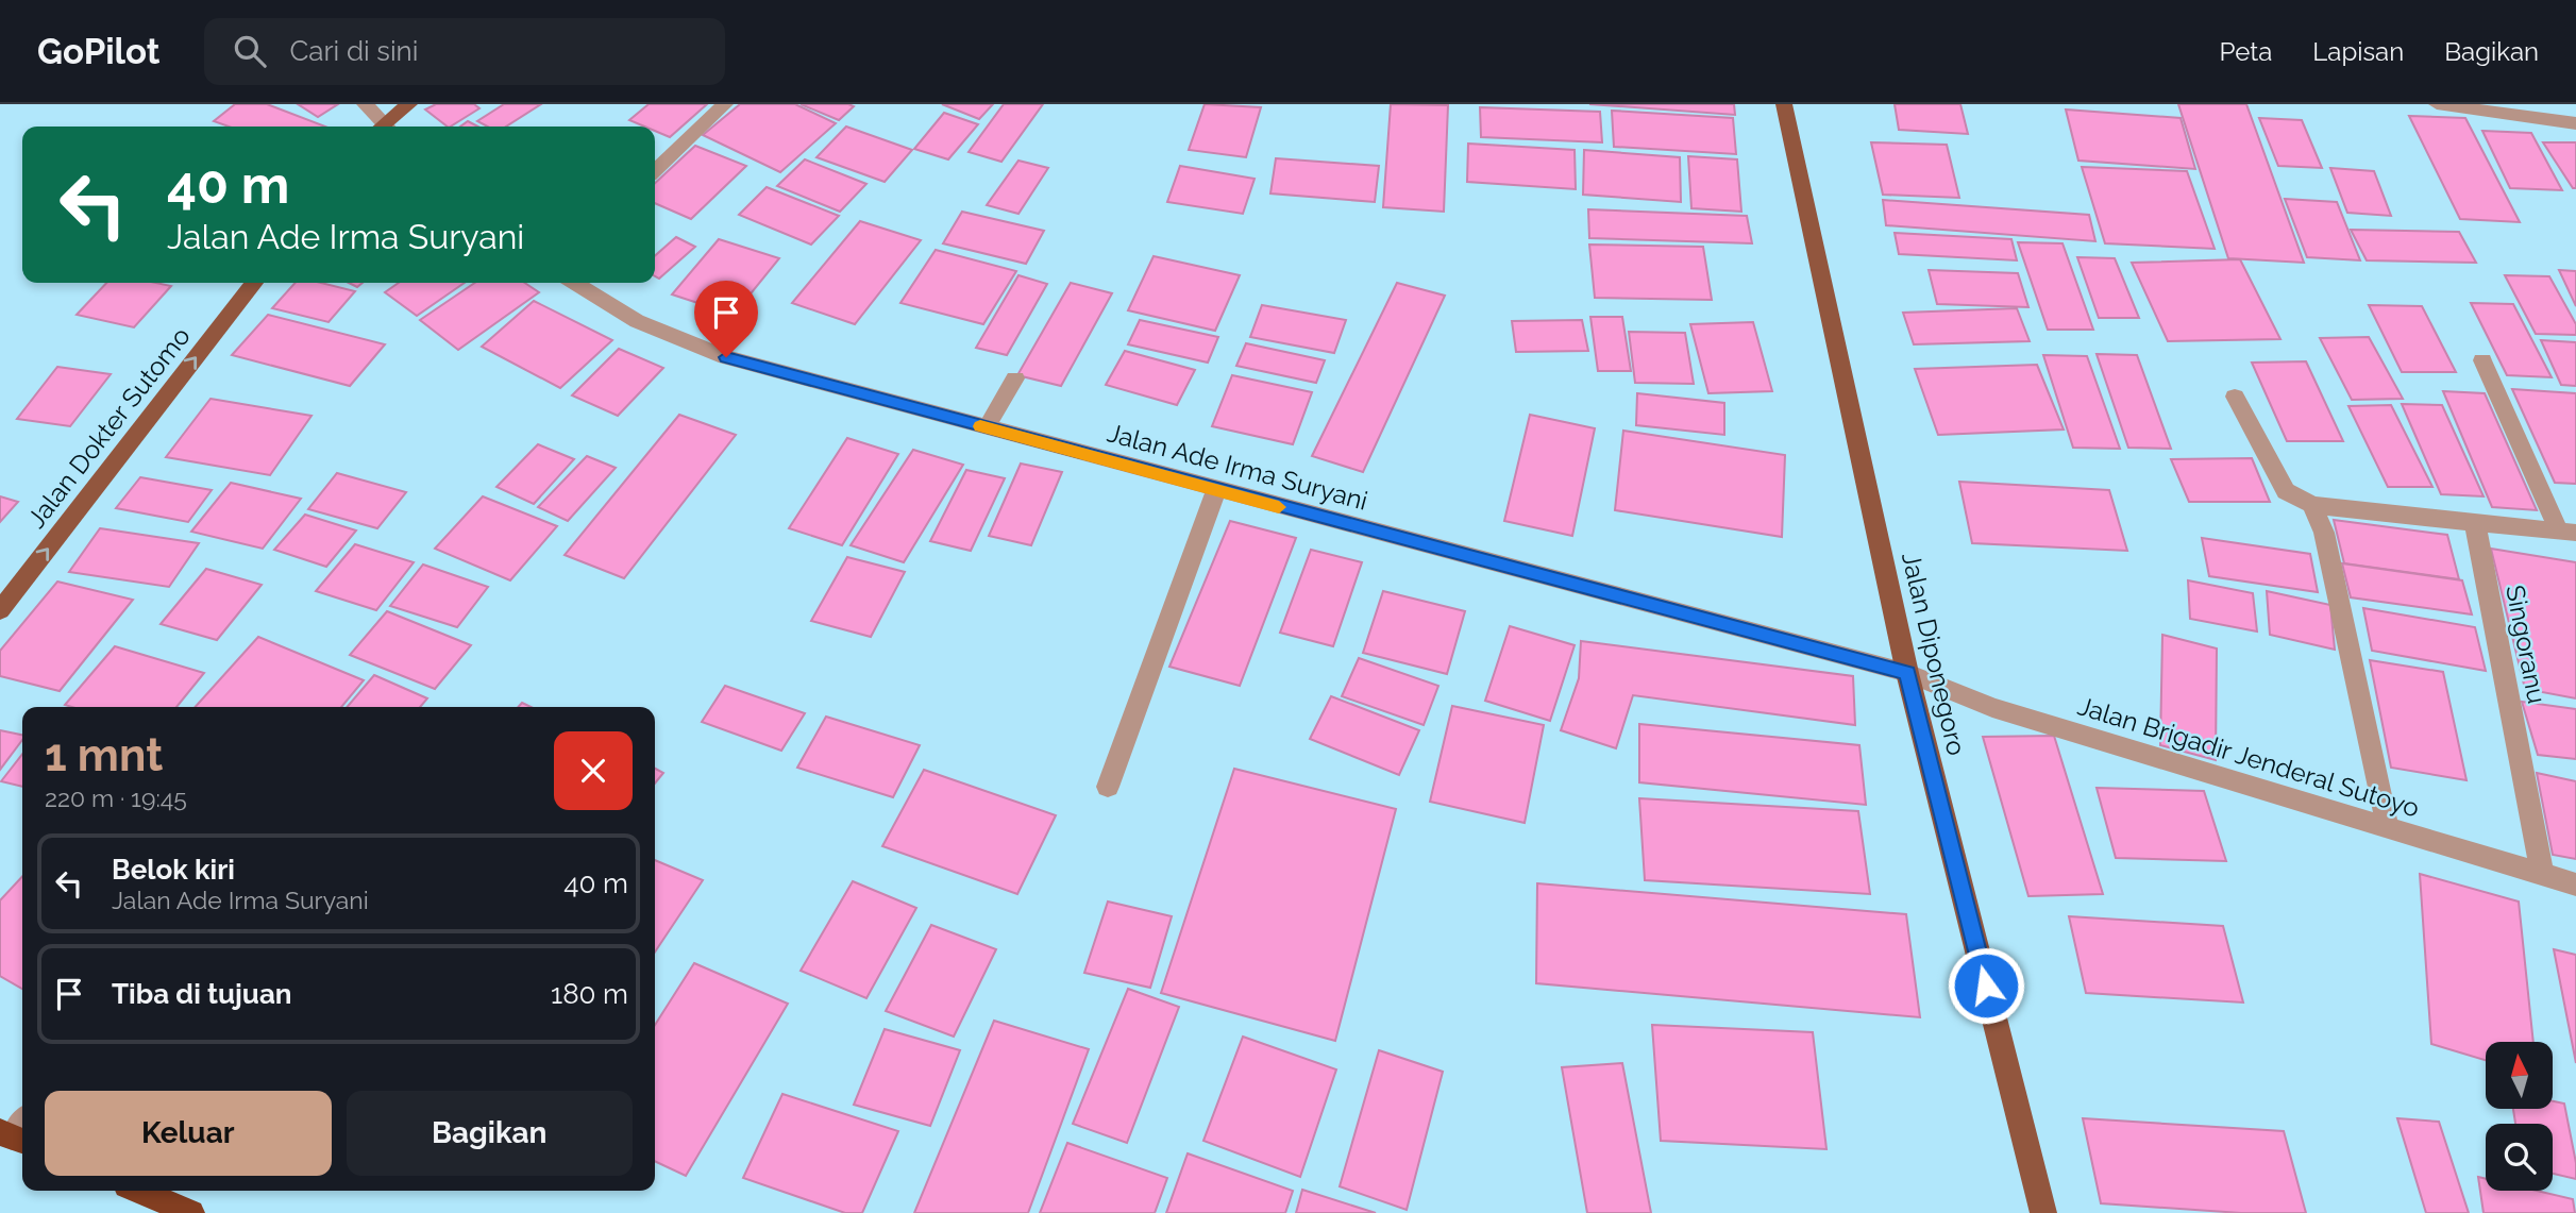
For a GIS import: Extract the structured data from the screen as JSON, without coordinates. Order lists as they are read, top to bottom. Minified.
{"streets":{"main road":["Jalan Dokter Sutomo","Jalan Diponegoro"],"street":["Jalan Ade Irma Suryani","Singoranu","Jalan Brigadir Jenderal Sutoyo"]},"crossings":[["Jalan Ade Irma Suryani","Jalan Diponegoro"],["Jalan Ade Irma Suryani","Jalan Brigadir Jenderal Sutoyo"],["Singoranu","Jalan Brigadir Jenderal Sutoyo"],["Jalan Diponegoro","Jalan Brigadir Jenderal Sutoyo"]],"one_way":["Jalan Dokter Sutomo"],"north":"top","page":{"header":"GoPilot","search":"Cari di sini","nav":["Peta","Lapisan","Bagikan"],"turn":["40 m","Jalan Ade Irma Suryani"],"heading":["1 mnt","220 m · 19:45"],"list":[{"name":"Belok kiri","note":"Jalan Ade Irma Suryani","value":"40 m"},{"name":"Tiba di tujuan","value":"180 m"}],"buttons":["Keluar","Bagikan"]}}
